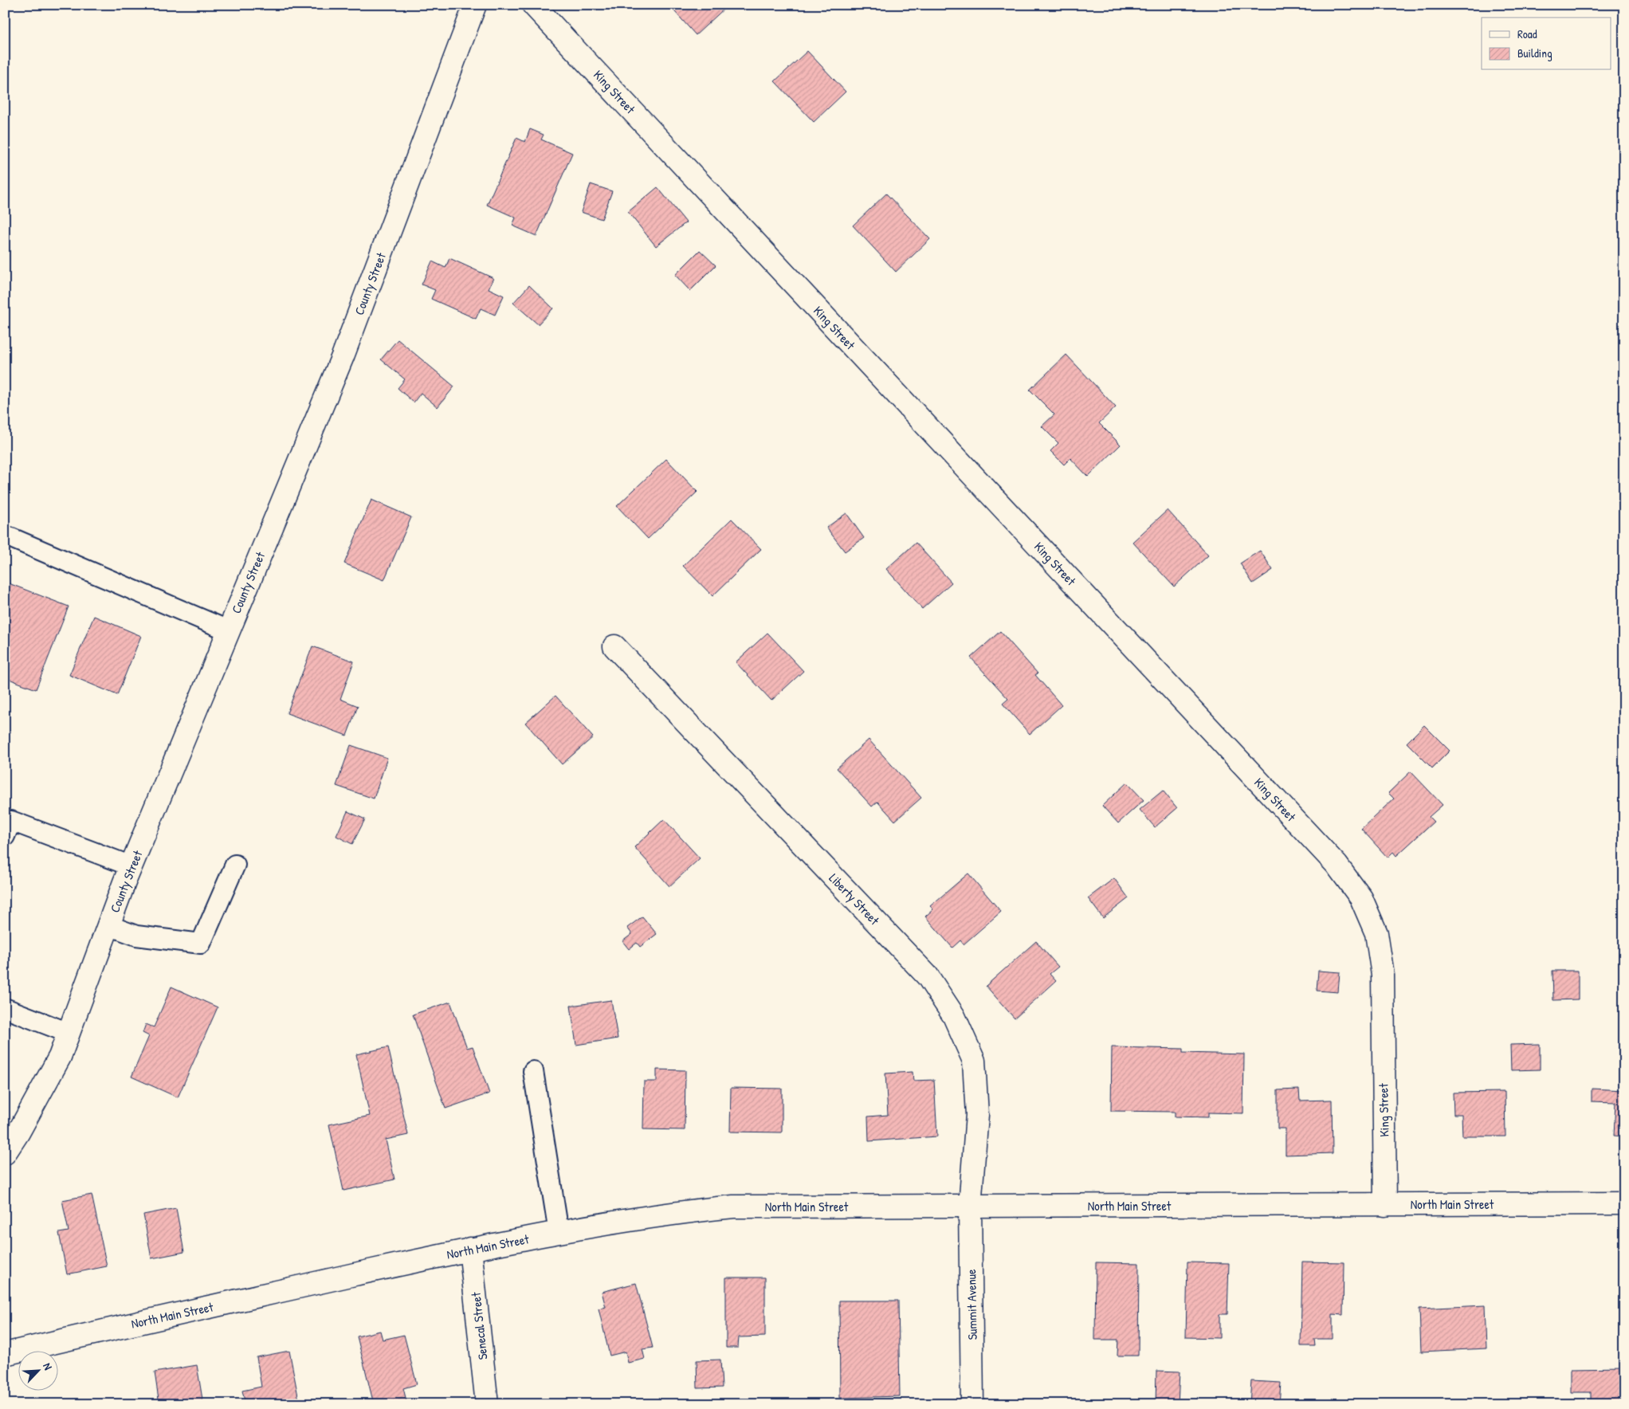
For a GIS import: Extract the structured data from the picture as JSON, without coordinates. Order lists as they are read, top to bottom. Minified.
{"streets":{"street":["King Street","County Street","Liberty Street","North Main Street","Summit Avenue","Senecal Street"]},"crossings":[["King Street","North Main Street"],["Liberty Street","North Main Street"],["Liberty Street","Summit Avenue"],["North Main Street","Summit Avenue"],["North Main Street","Senecal Street"]],"legend":["Road","Building"],"north":"top right"}
